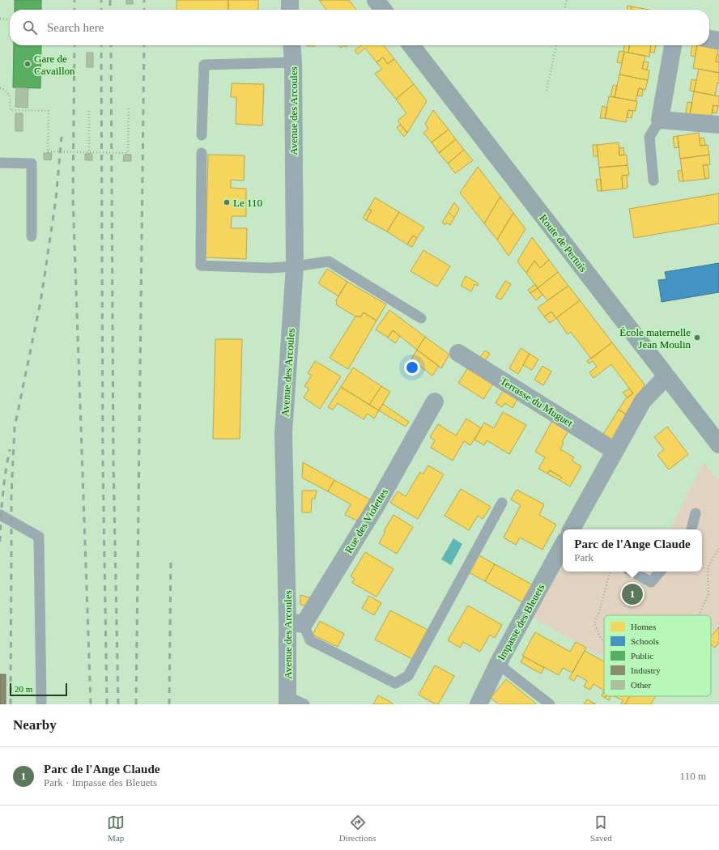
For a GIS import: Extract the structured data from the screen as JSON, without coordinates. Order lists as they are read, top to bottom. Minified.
{"streets":{"main road":["Route de Pertuis"],"street":["Avenue des Arcoules","Terrasse du Muguet","Rue des Violettes","Impasse des Bleuets"]},"crossings":[["Avenue des Arcoules","Rue des Violettes"]],"places":["Gare de Cavaillon","Le 110","École maternelle Jean Moulin"],"legend":["Homes","Schools","Public","Industry","Other"],"scale_bar":"20 m","page":{"search":"Search here","popup":["Parc de l'Ange Claude","Park"],"pins":"1","scale":"20 m","heading":"Nearby","list":[{"mark":"1","name":"Parc de l'Ange Claude","note":"Park · Impasse des Bleuets","value":"110 m"}],"nav":["Map","Directions","Saved"]}}
